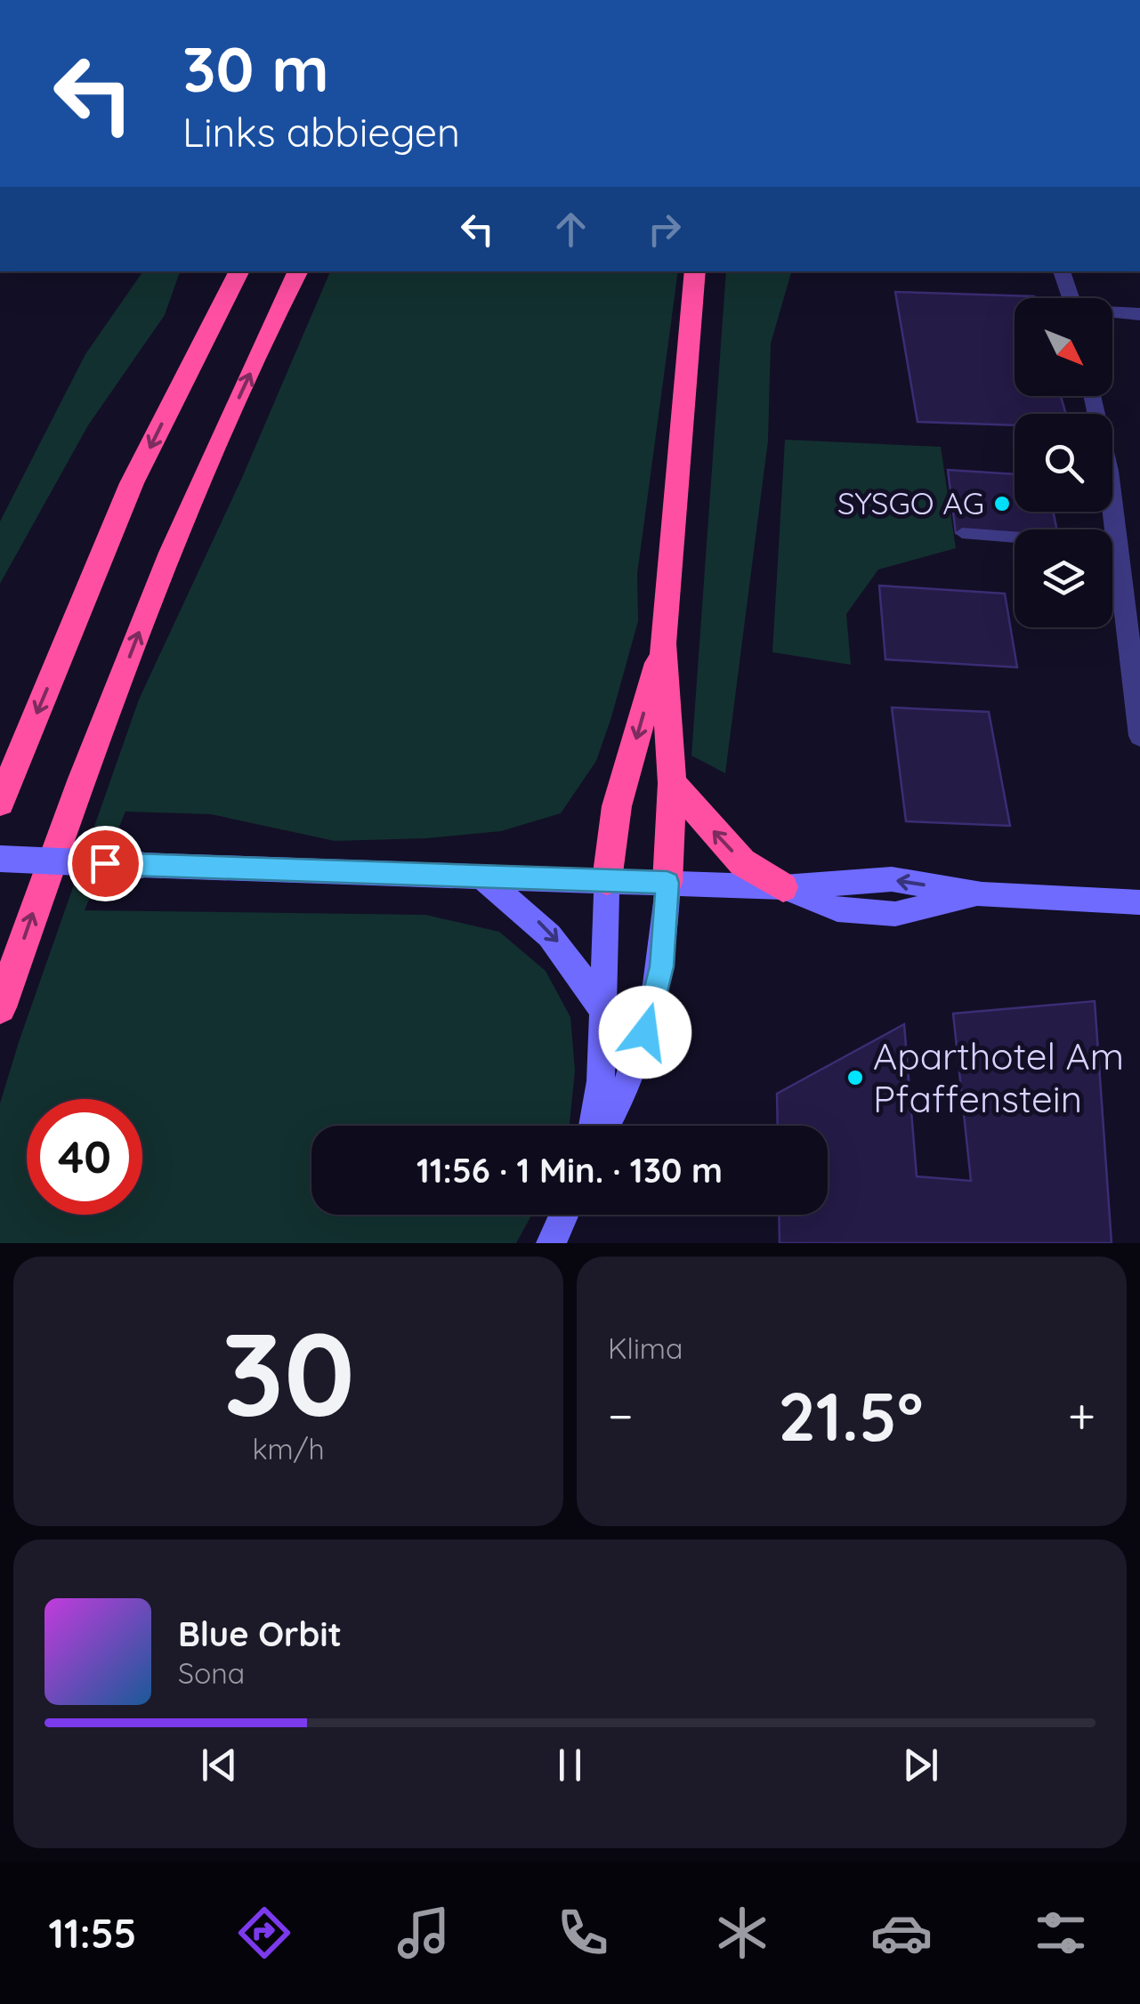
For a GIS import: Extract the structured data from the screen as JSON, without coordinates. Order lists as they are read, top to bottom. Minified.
{"places":["SYSGO AG","Aparthotel Am Pfaffenstein"],"north":"bottom right","page":{"turn":["30 m","Links abbiegen"],"limit":"40","trip":"11:56 · 1 Min. · 130 m","tile":[["30","km/h"],"Klima"],"heat":["−","21.5°","+"],"song":["Blue Orbit","Sona"],"tabs":"11:55"}}
